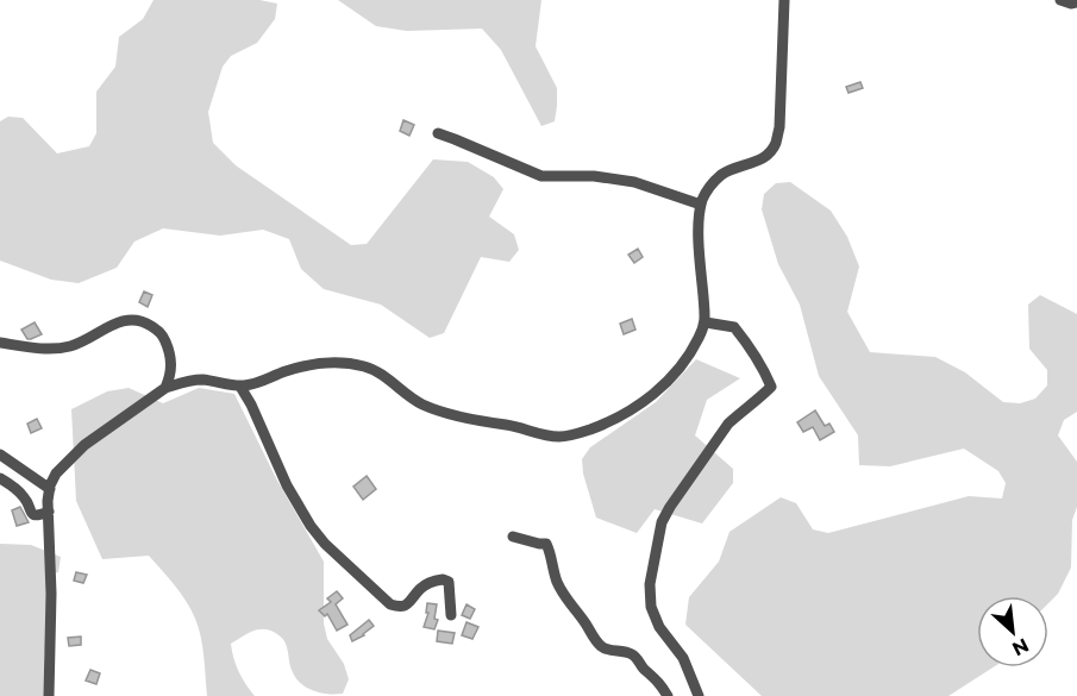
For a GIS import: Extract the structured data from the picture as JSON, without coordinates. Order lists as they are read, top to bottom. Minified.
{"north":"bottom right"}
